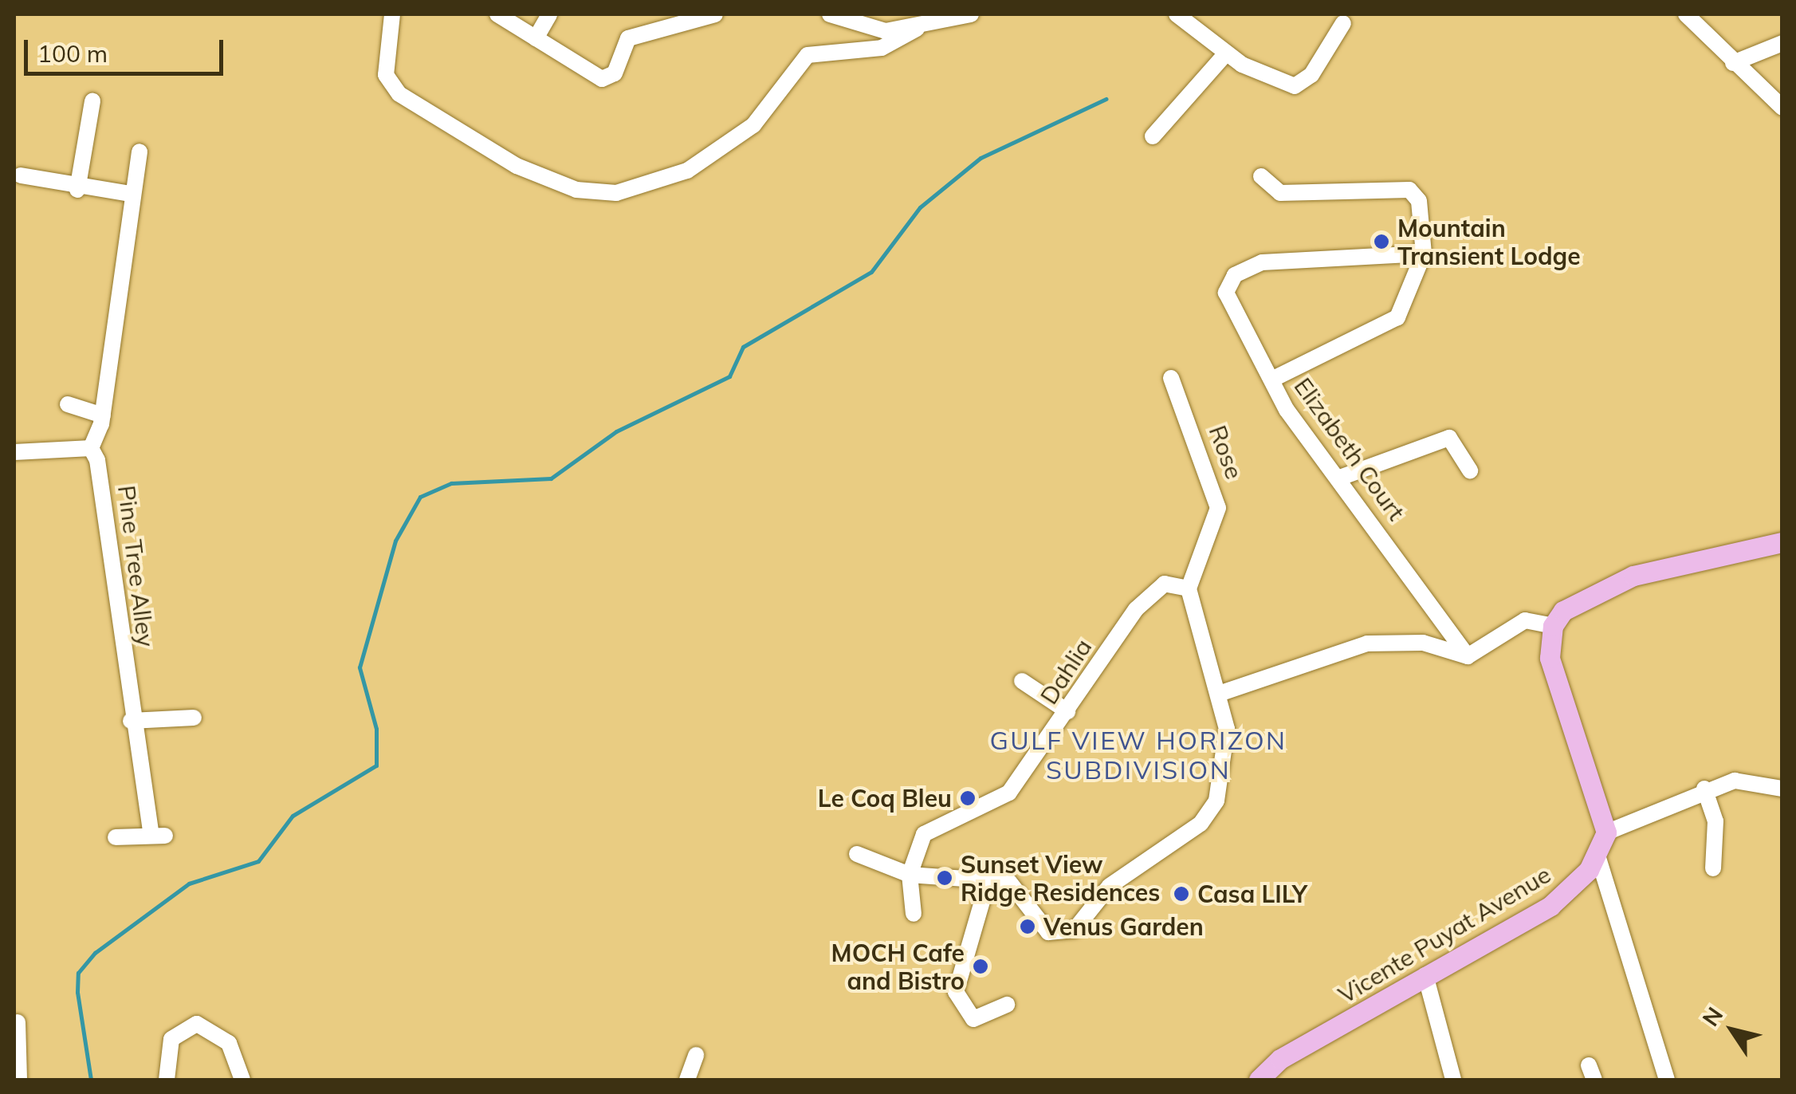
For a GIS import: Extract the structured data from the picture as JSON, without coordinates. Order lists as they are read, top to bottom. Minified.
{"streets":{"main road":["Vicente Puyat Avenue"],"street":["Elizabeth Court","Rose","Pine Tree Alley","Dahlia"]},"crossings":[["Rose","Dahlia"]],"districts":["GULF VIEW HORIZON SUBDIVISION"],"places":["Mountain Transient Lodge","Le Coq Bleu","Sunset View Ridge Residences","Casa LILY","Venus Garden","MOCH Cafe and Bistro"],"scale_bar":"100 m","north":"top left"}
